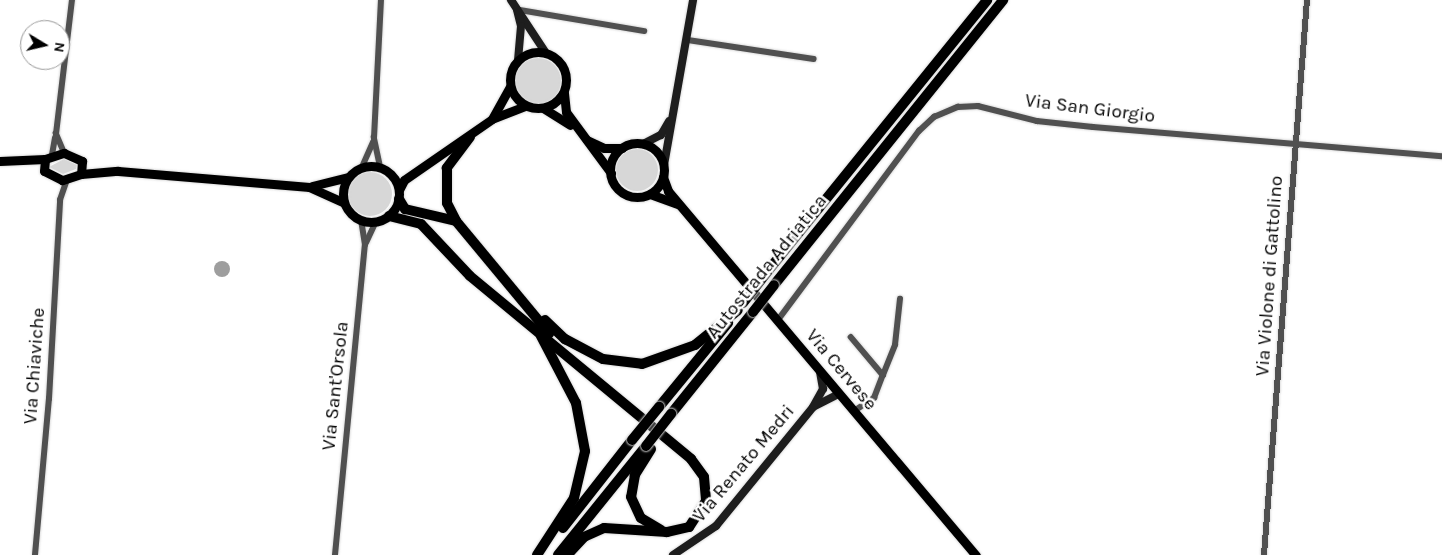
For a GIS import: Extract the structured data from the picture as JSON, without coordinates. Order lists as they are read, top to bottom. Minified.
{"streets":{"highway":["Autostrada Adriatica"],"main road":["Via Cervese","Via Renato Medri"],"street":["Via San Giorgio","Via Violone di Gattolino","Via Chiaviche","Via Sant'Orsola"]},"crossings":[["Via San Giorgio","Via Violone di Gattolino"],["Via San Giorgio","Via Cervese"],["Via Cervese","Via Renato Medri"]],"north":"right"}
